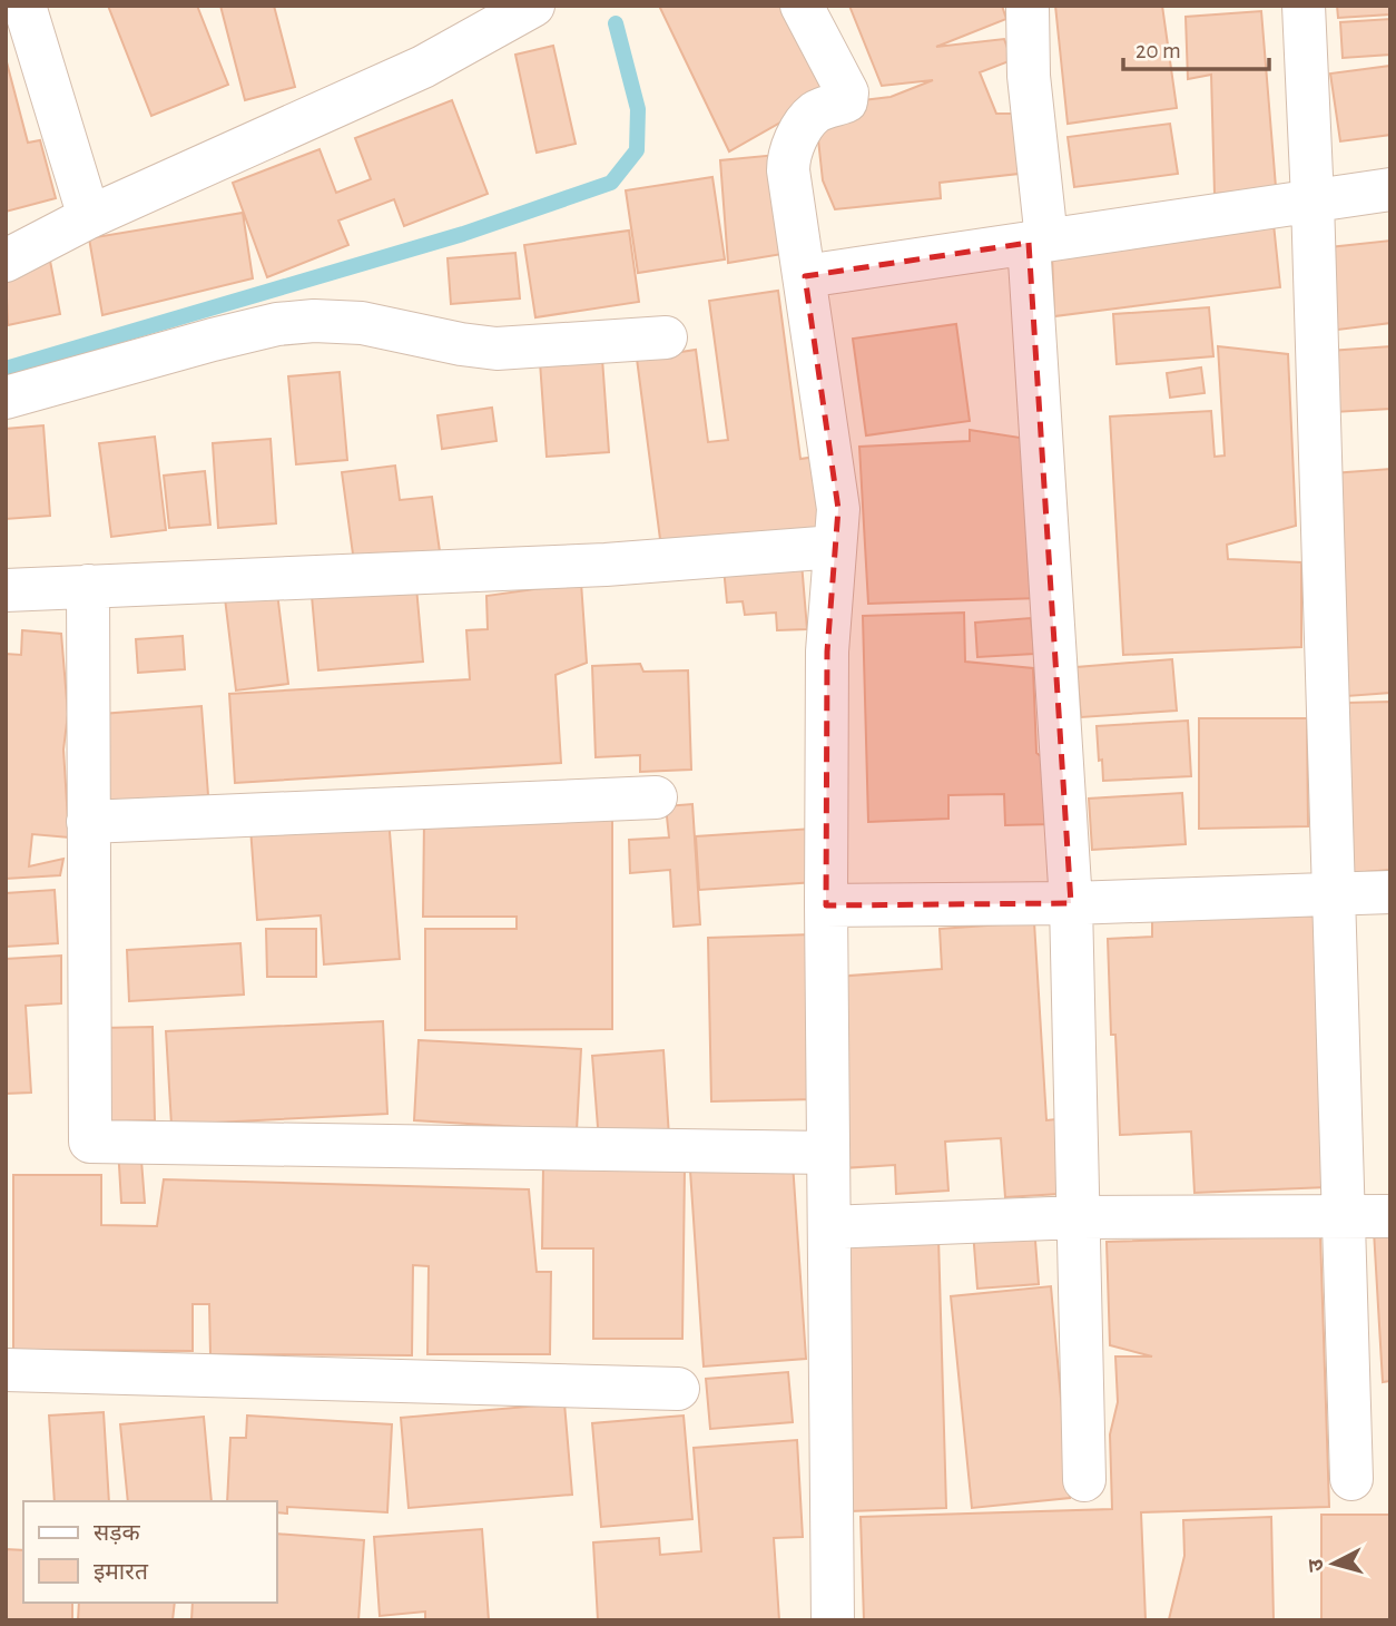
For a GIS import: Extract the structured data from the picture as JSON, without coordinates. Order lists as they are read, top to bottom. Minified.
{"legend":["सड़क","इमारत"],"scale_bar":"20 m","north":"left"}
